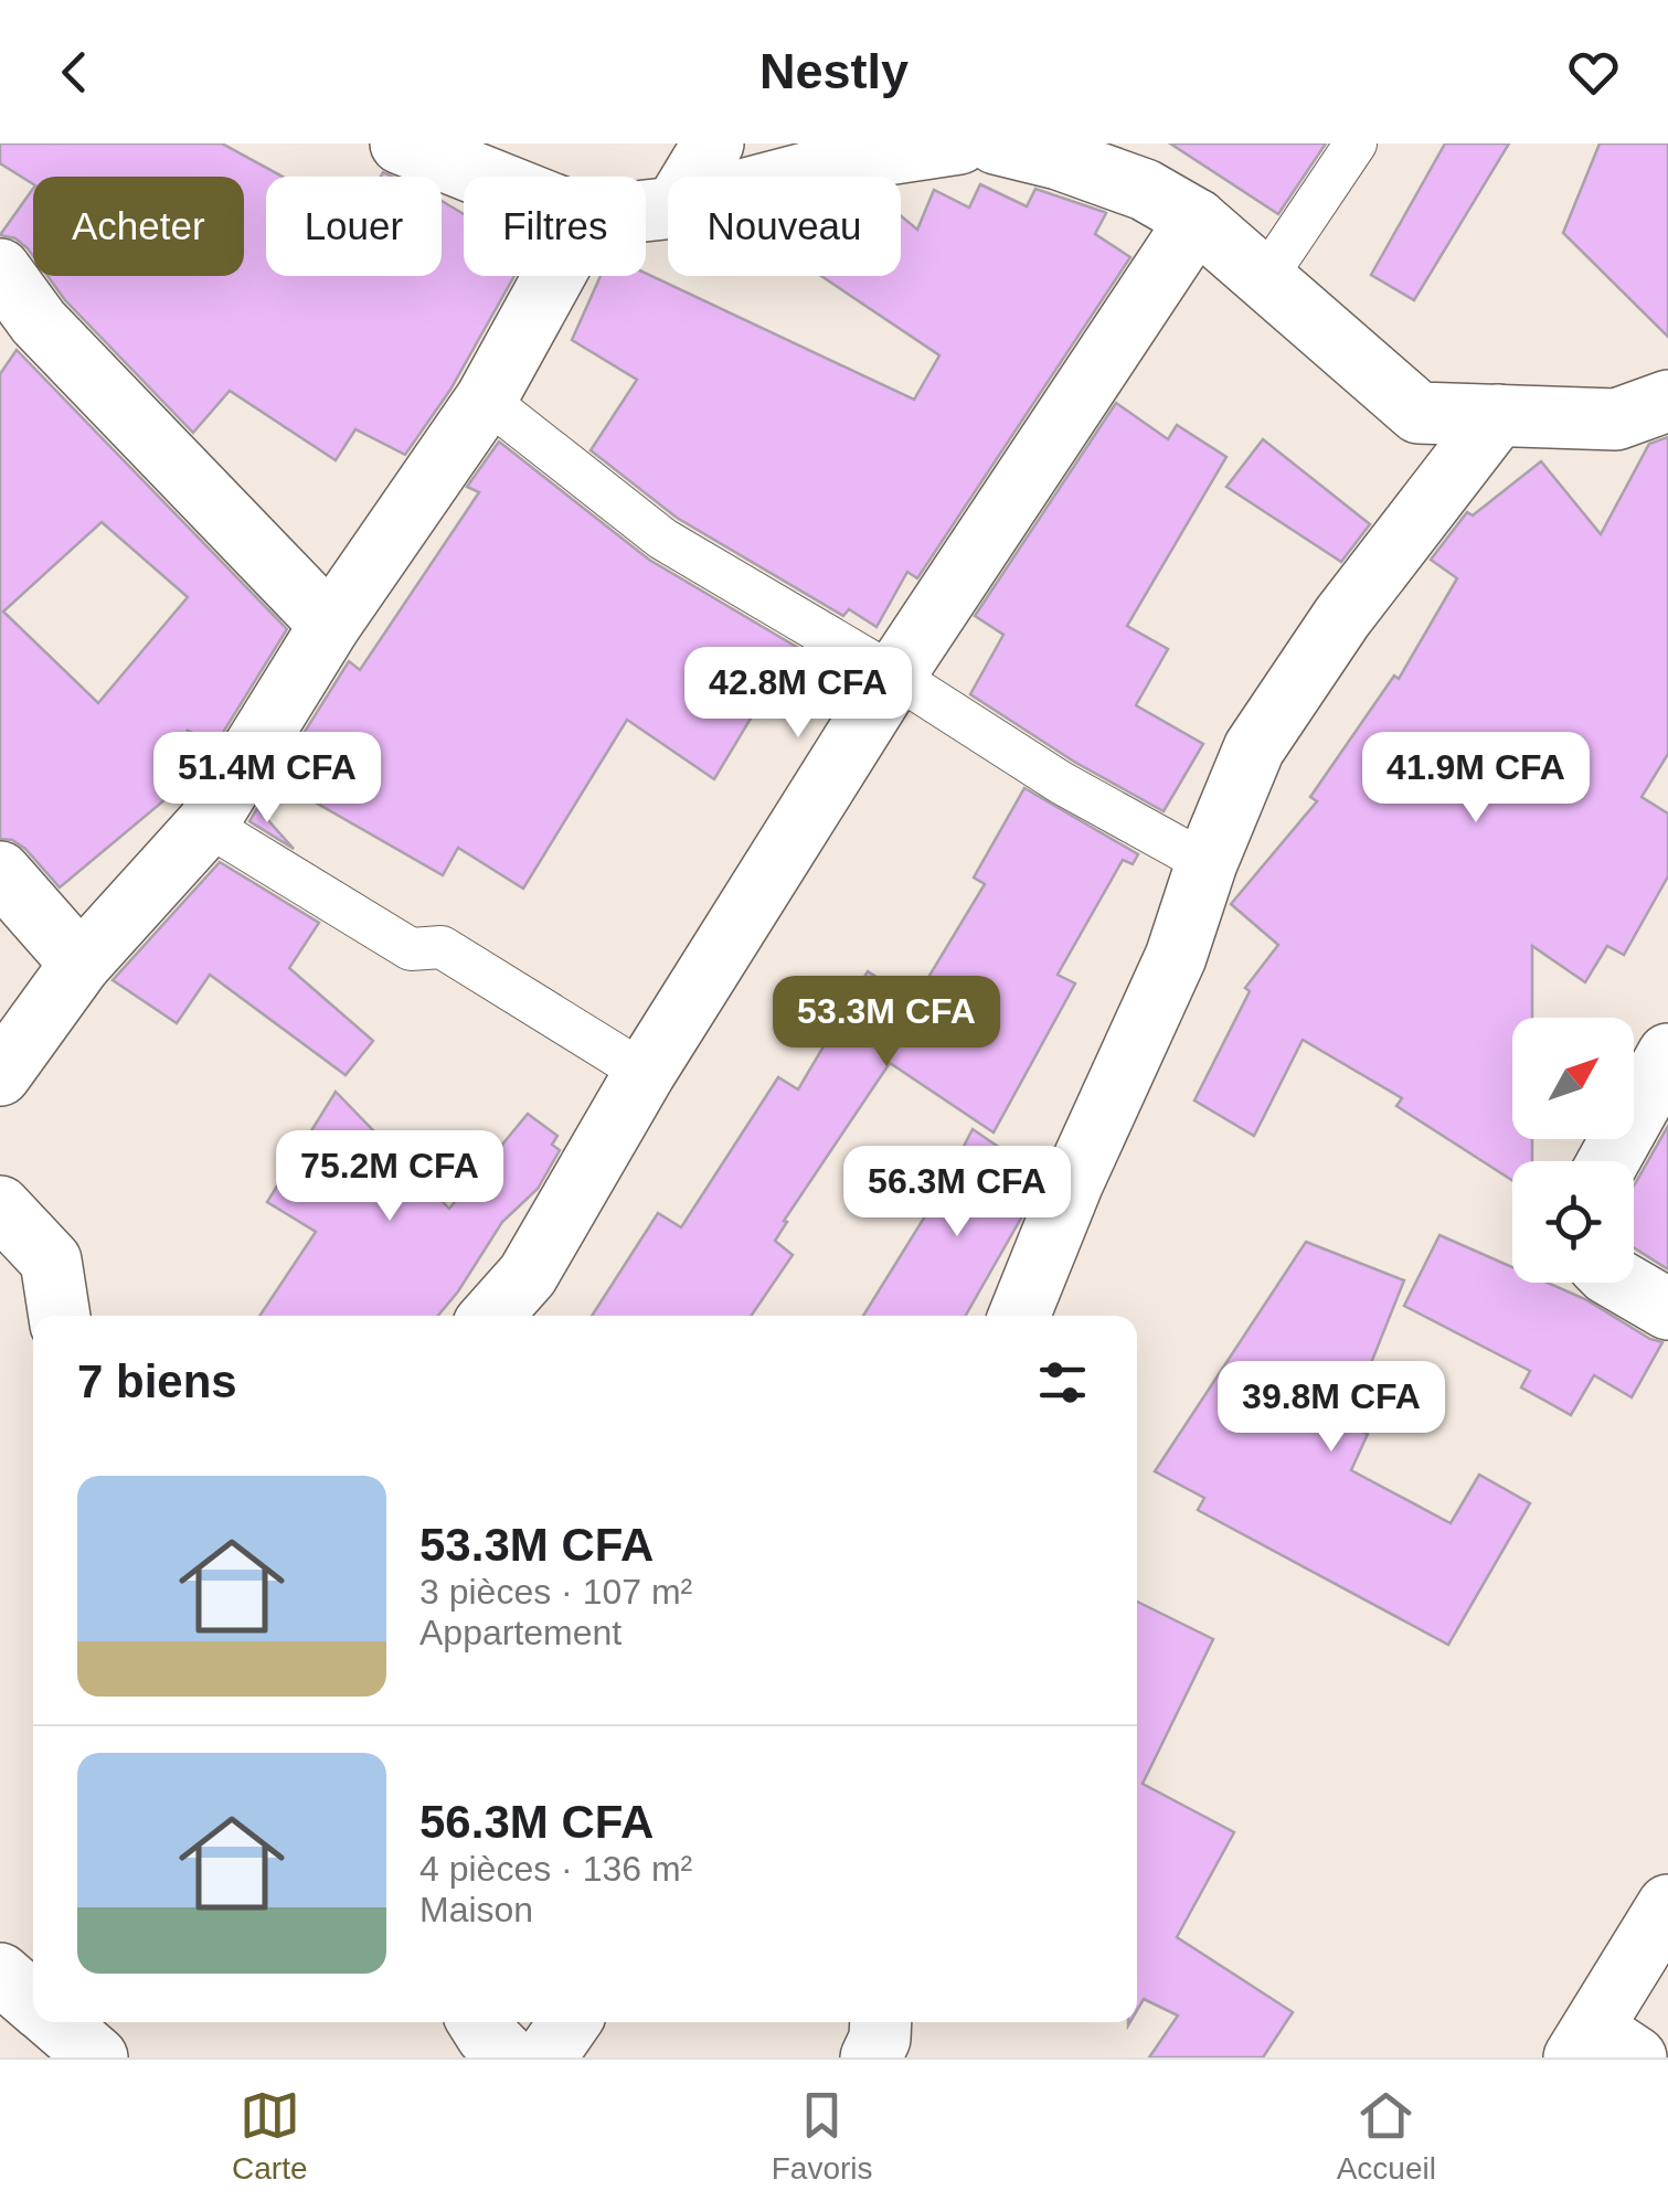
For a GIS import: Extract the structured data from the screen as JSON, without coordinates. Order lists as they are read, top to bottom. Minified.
{"north":"top right","page":{"header":"Nestly","chip":["Acheter","Louer","Filtres","Nouveau"],"price":["42.8M CFA","51.4M CFA","41.9M CFA","53.3M CFA","75.2M CFA","56.3M CFA","39.8M CFA"],"heading":"7 biens","list":[{"name":"53.3M CFA","note":"3 pièces · 107 m² · Appartement"},{"name":"56.3M CFA","note":"4 pièces · 136 m² · Maison"}],"tabs":["Carte","Favoris","Accueil"]}}
